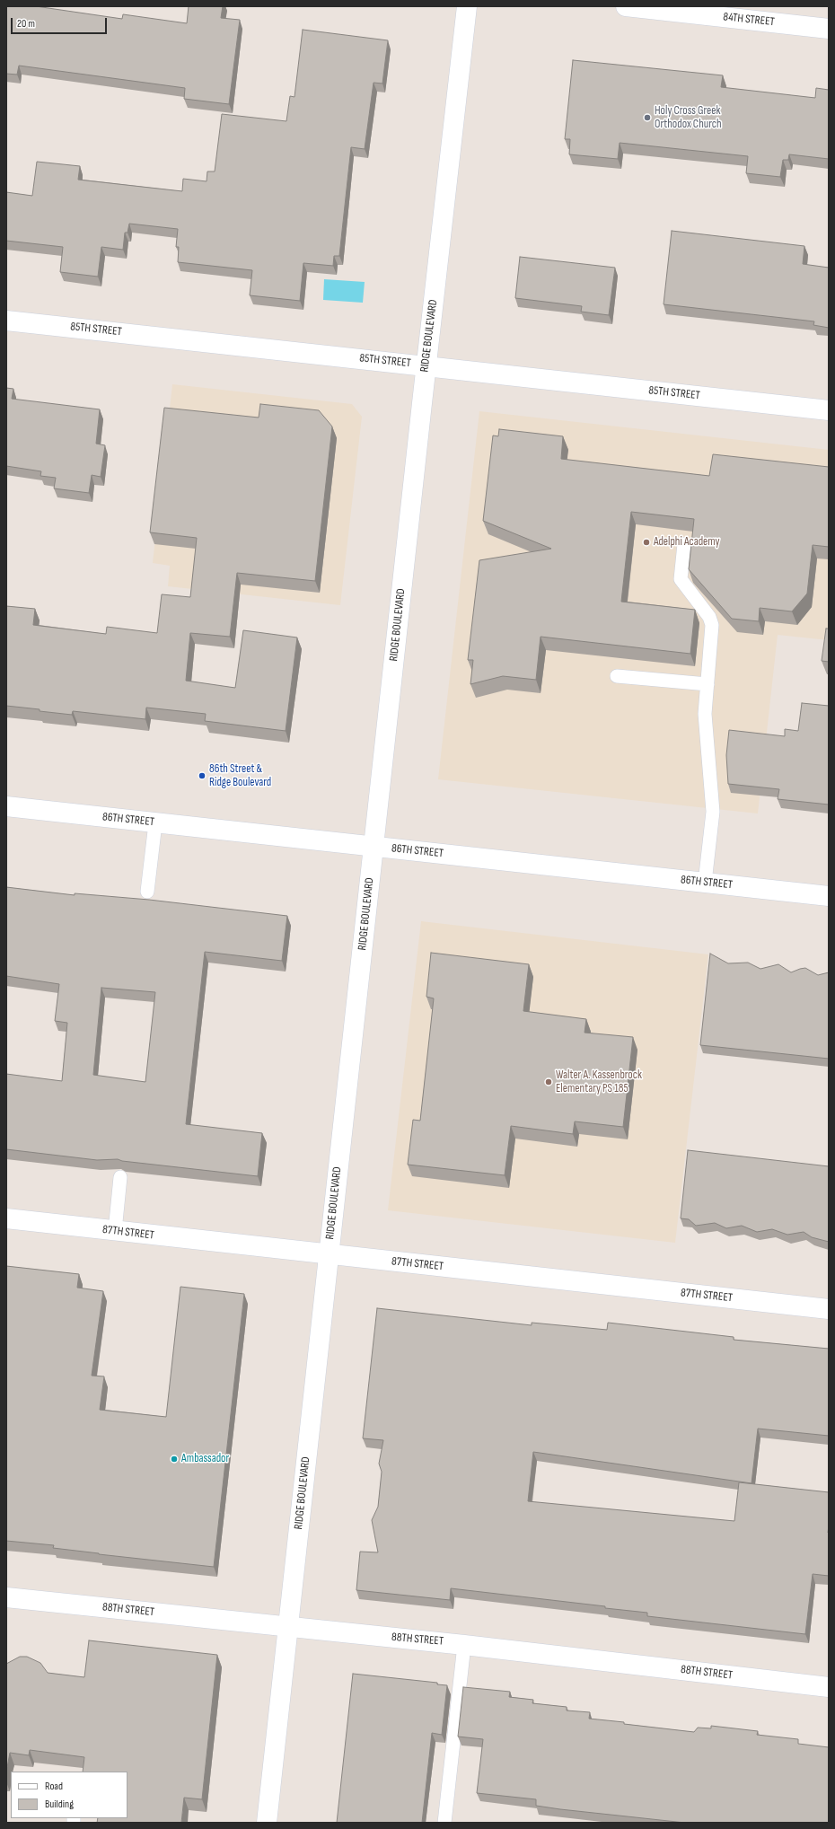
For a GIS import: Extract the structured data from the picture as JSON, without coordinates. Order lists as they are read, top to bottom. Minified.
{"streets":{"street":["84TH STREET","85TH STREET","RIDGE BOULEVARD","86TH STREET","87TH STREET","88TH STREET"]},"crossings":[["85TH STREET","RIDGE BOULEVARD"],["RIDGE BOULEVARD","86TH STREET"],["RIDGE BOULEVARD","87TH STREET"],["RIDGE BOULEVARD","88TH STREET"]],"places":["Holy Cross Greek Orthodox Church","Adelphi Academy","86th Street & Ridge Boulevard","Walter A. Kassenbrock Elementary PS 185","Ambassador"],"legend":["Road","Building"],"scale_bar":"20 m"}
